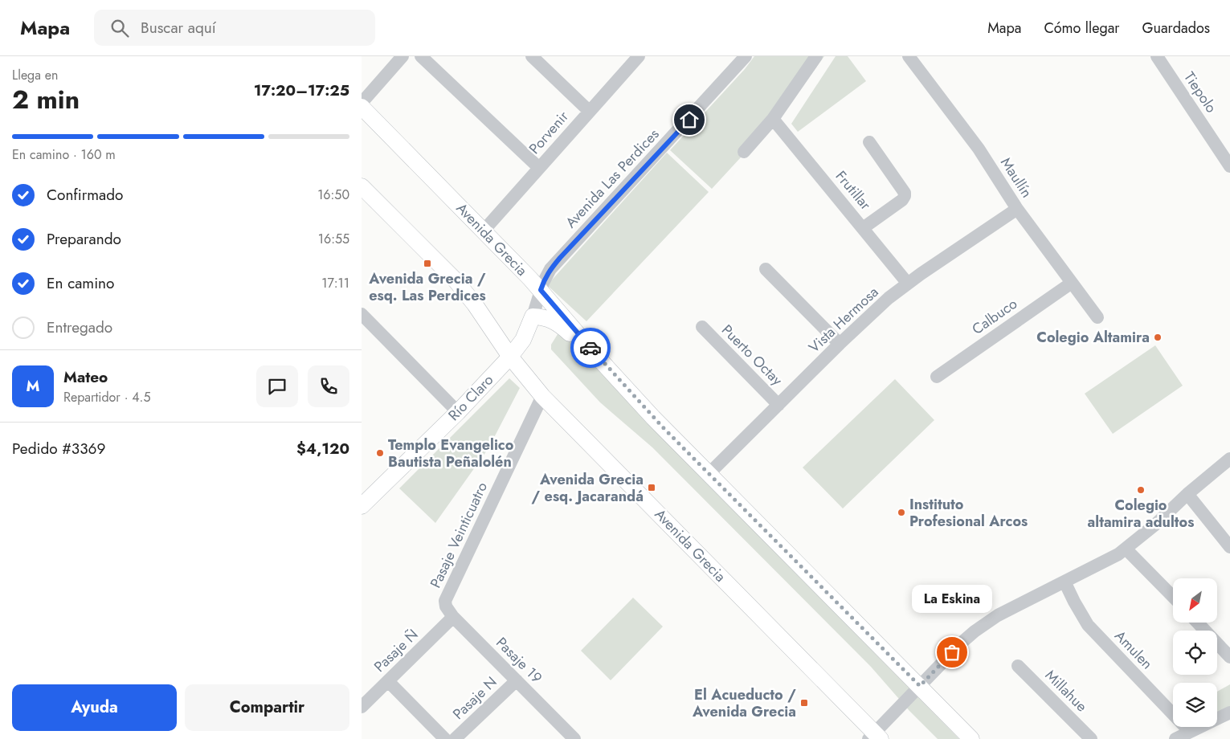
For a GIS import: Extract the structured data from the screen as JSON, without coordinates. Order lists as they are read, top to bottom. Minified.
{"streets":{"main road":["Avenida Grecia","Río Claro"],"street":["Tiepolo","Porvenir","Maullín","Avenida Las Perdices","Frutillar","Calbuco","Vista Hermosa","Puerto Octay","Pasaje Veinticuatro","Amulen","Pasaje Ñ","Pasaje 19","Millahue","Pasaje N"]},"crossings":[["Porvenir","Avenida Grecia"],["Maullín","Calbuco"],["Maullín","Vista Hermosa"],["Avenida Las Perdices","Avenida Grecia"],["Avenida Las Perdices","Río Claro"],["Frutillar","Vista Hermosa"],["Avenida Grecia","Vista Hermosa"],["Avenida Grecia","Río Claro"],["Avenida Grecia","Pasaje Veinticuatro"],["Vista Hermosa","Puerto Octay"],["Pasaje Veinticuatro","Pasaje 19"],["Pasaje Ñ","Pasaje 19"],["Pasaje 19","Pasaje N"]],"places":{"transit":["Avenida Grecia / esq. Las Perdices","Avenida Grecia / esq. Jacarandá","El Acueducto / Avenida Grecia"],"other":["Colegio Altamira","Templo Evangelico Bautista Peñalolén","Colegio altamira adultos","Instituto Profesional Arcos","La Eskina"]},"north":"bottom left","page":{"header":"Mapa","search":"Buscar aquí","nav":["Mapa","Cómo llegar","Guardados"],"heading":["2 min","Llega en","17:20–17:25"],"panel":["Mateo","Repartidor · 4.5","Pedido #3369","$4,120"],"bar":"En camino · 160 m","list":[["Confirmado","16:50"],["Preparando","16:55"],["En camino","17:11"],"Entregado"],"round":"M","bubble":"La Eskina","buttons":["Ayuda","Compartir"]}}
